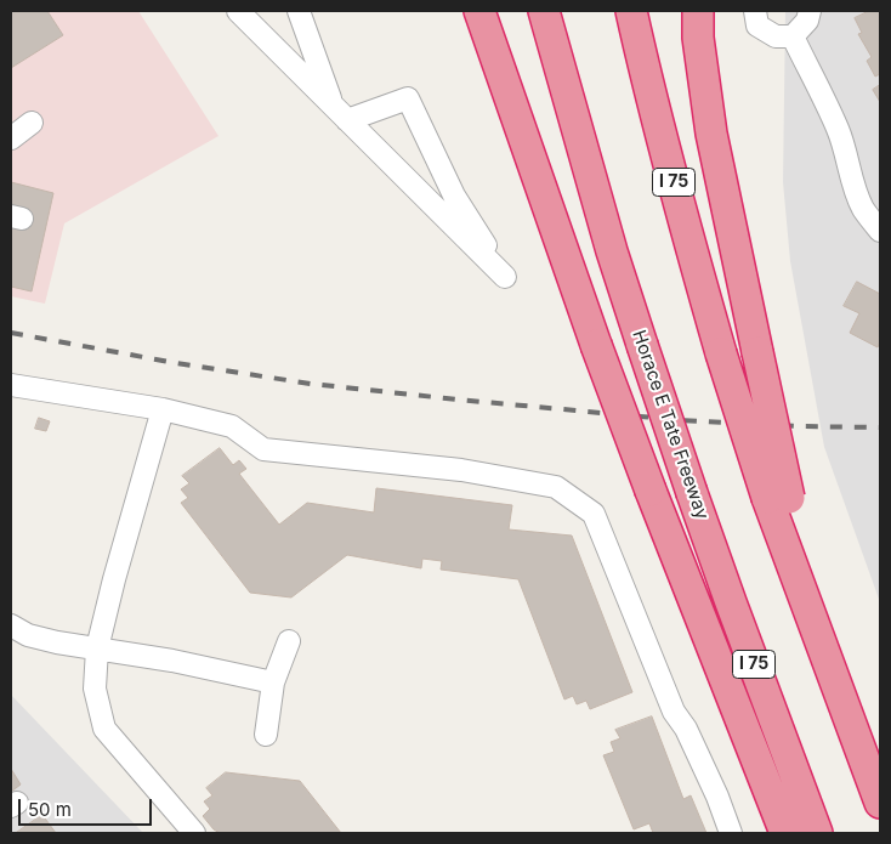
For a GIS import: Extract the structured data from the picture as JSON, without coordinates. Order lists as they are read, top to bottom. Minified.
{"streets":{"highway":["I 75","Horace E Tate Freeway"]},"scale_bar":"50 m"}
